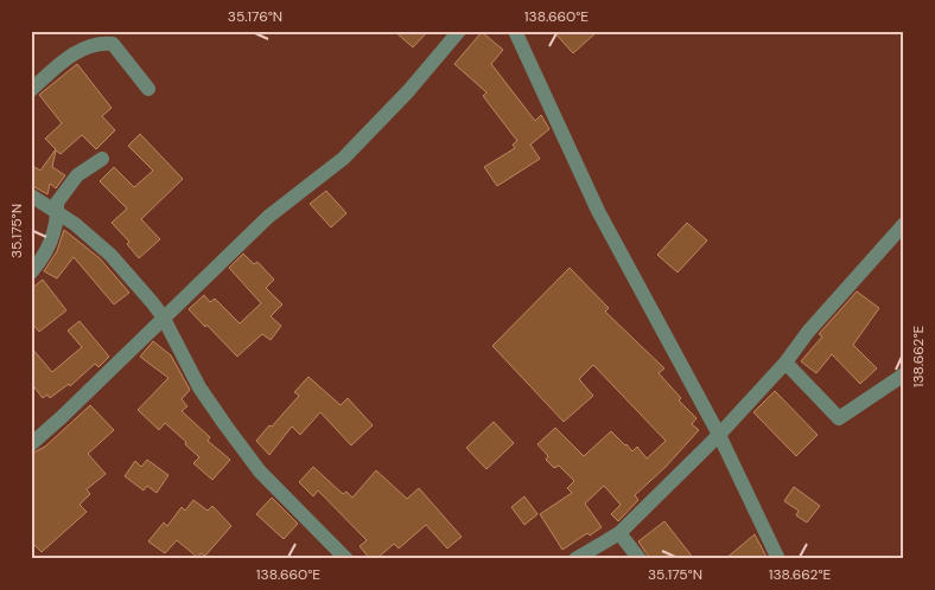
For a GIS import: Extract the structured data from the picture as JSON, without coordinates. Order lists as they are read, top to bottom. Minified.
{"coordinates":["35.176°N","138.660°E","35.175°N","138.662°E"]}
